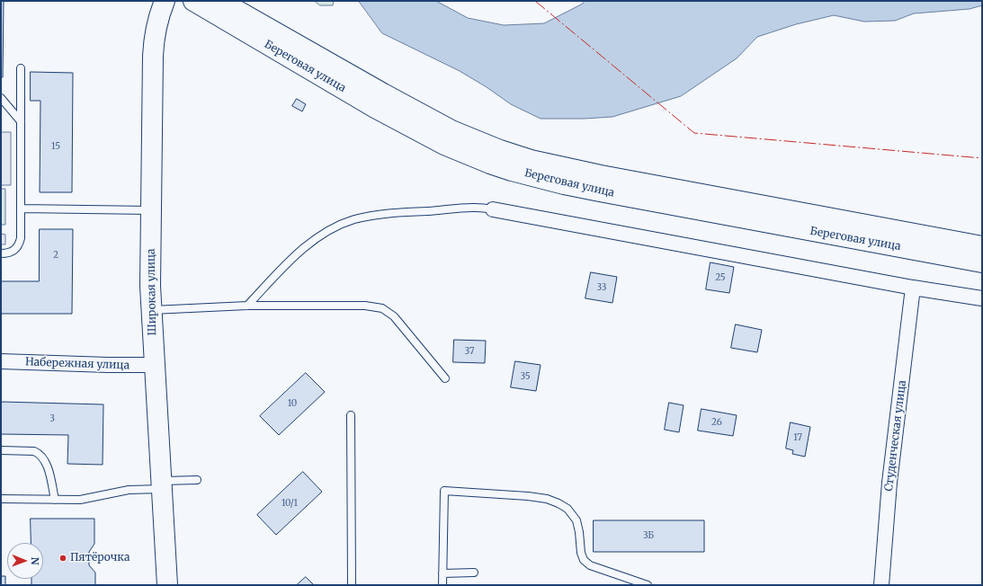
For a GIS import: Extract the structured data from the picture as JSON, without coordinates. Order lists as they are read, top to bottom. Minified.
{"streets":{"main road":["Береговая улица","Широкая улица"],"street":["Набережная улица","Студенческая улица"]},"crossings":[["Широкая улица","Набережная улица"]],"places":["Пятёрочка"],"house_numbers":["15","2","25","33","37","35","10","3","26","17","10/1","3Б"],"north":"right"}
